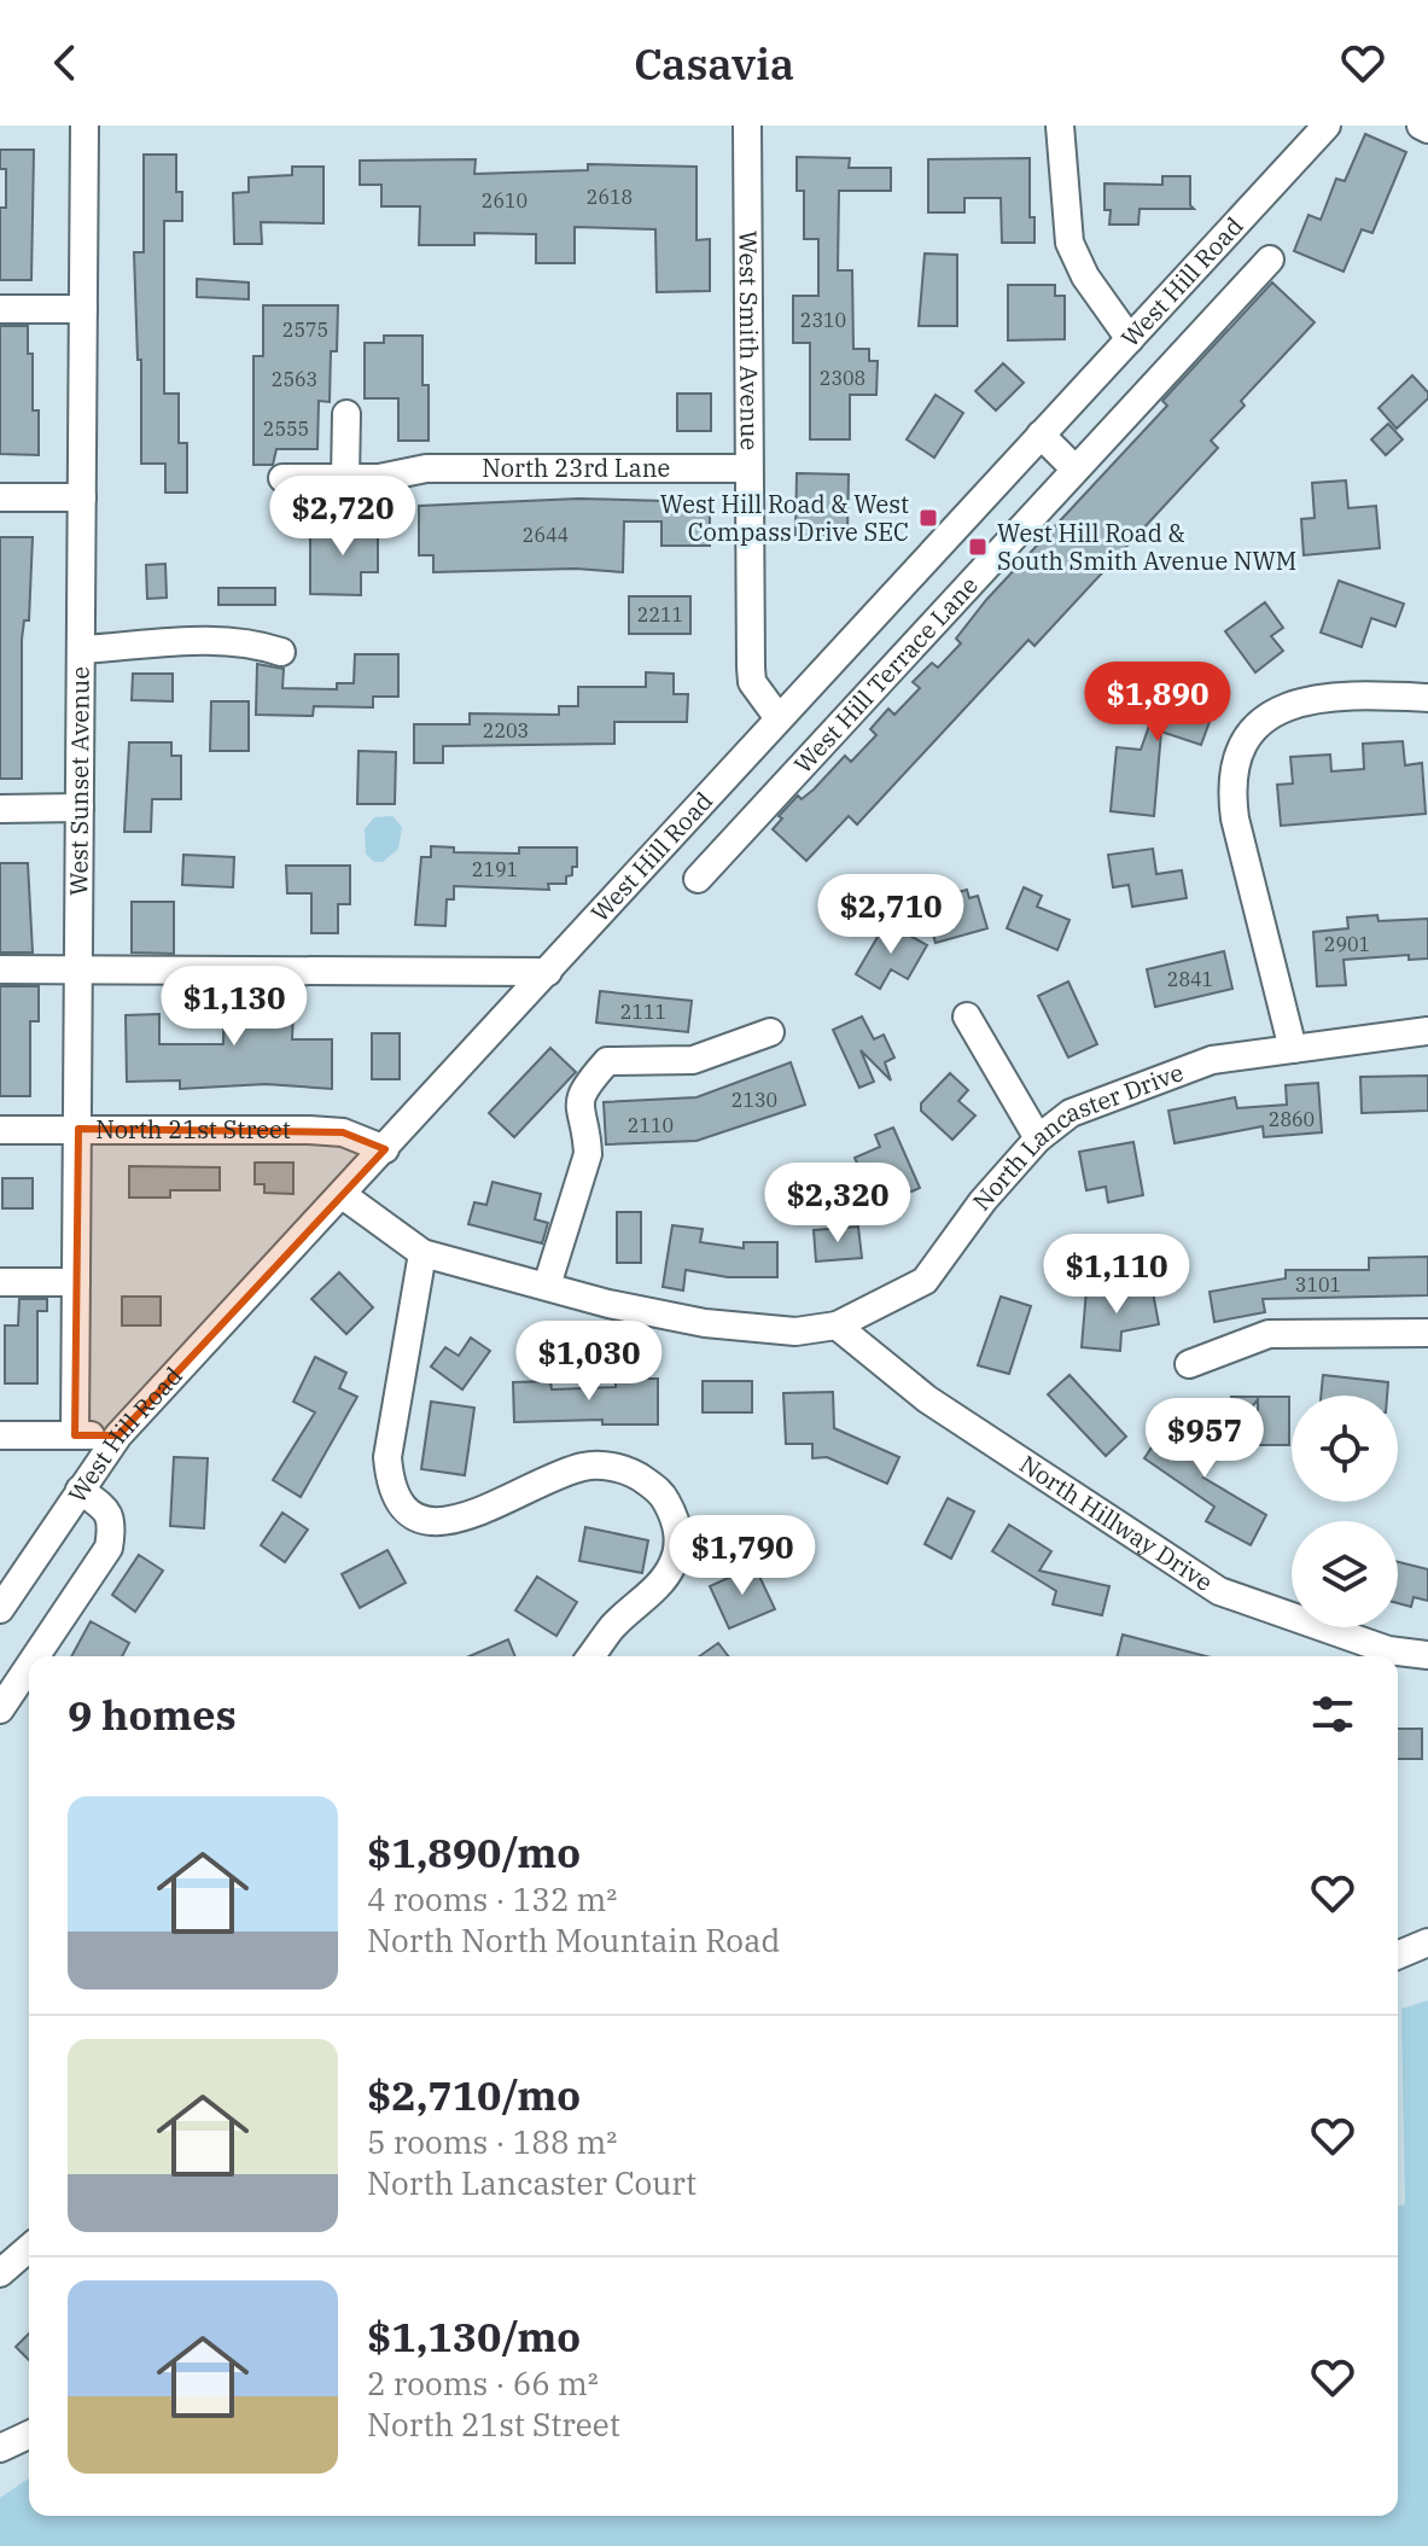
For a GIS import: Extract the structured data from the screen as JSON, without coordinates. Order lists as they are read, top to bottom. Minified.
{"streets":{"street":["West Hill Road","West Smith Avenue","North 23rd Lane","West Hill Terrace Lane","West Sunset Avenue","North 21st Street","North Lancaster Drive","North Hillway Drive"]},"crossings":[["West Hill Road","West Smith Avenue"],["West Hill Road","North 21st Street"],["West Hill Road","North Lancaster Drive"],["West Smith Avenue","North 23rd Lane"],["West Sunset Avenue","North 21st Street"],["North Lancaster Drive","North Hillway Drive"]],"places":{"transit":["West Hill Road & West Compass Drive SEC","West Hill Road & South Smith Avenue NWM"]},"house_numbers":["2618","2610","2310","2575","2308","2563","2555","2644","2211","2203","2191","2901","2841","2111","2130","2860","2110","3101"],"page":{"header":"Casavia","price":["$2,720","$1,890","$2,710","$1,130","$2,320","$1,110","$1,030","$957","$1,790"],"heading":"9 homes","list":[{"name":"$1,890/mo","note":"4 rooms · 132 m² · North North Mountain Road"},{"name":"$2,710/mo","note":"5 rooms · 188 m² · North Lancaster Court"},{"name":"$1,130/mo","note":"2 rooms · 66 m² · North 21st Street"}]}}
